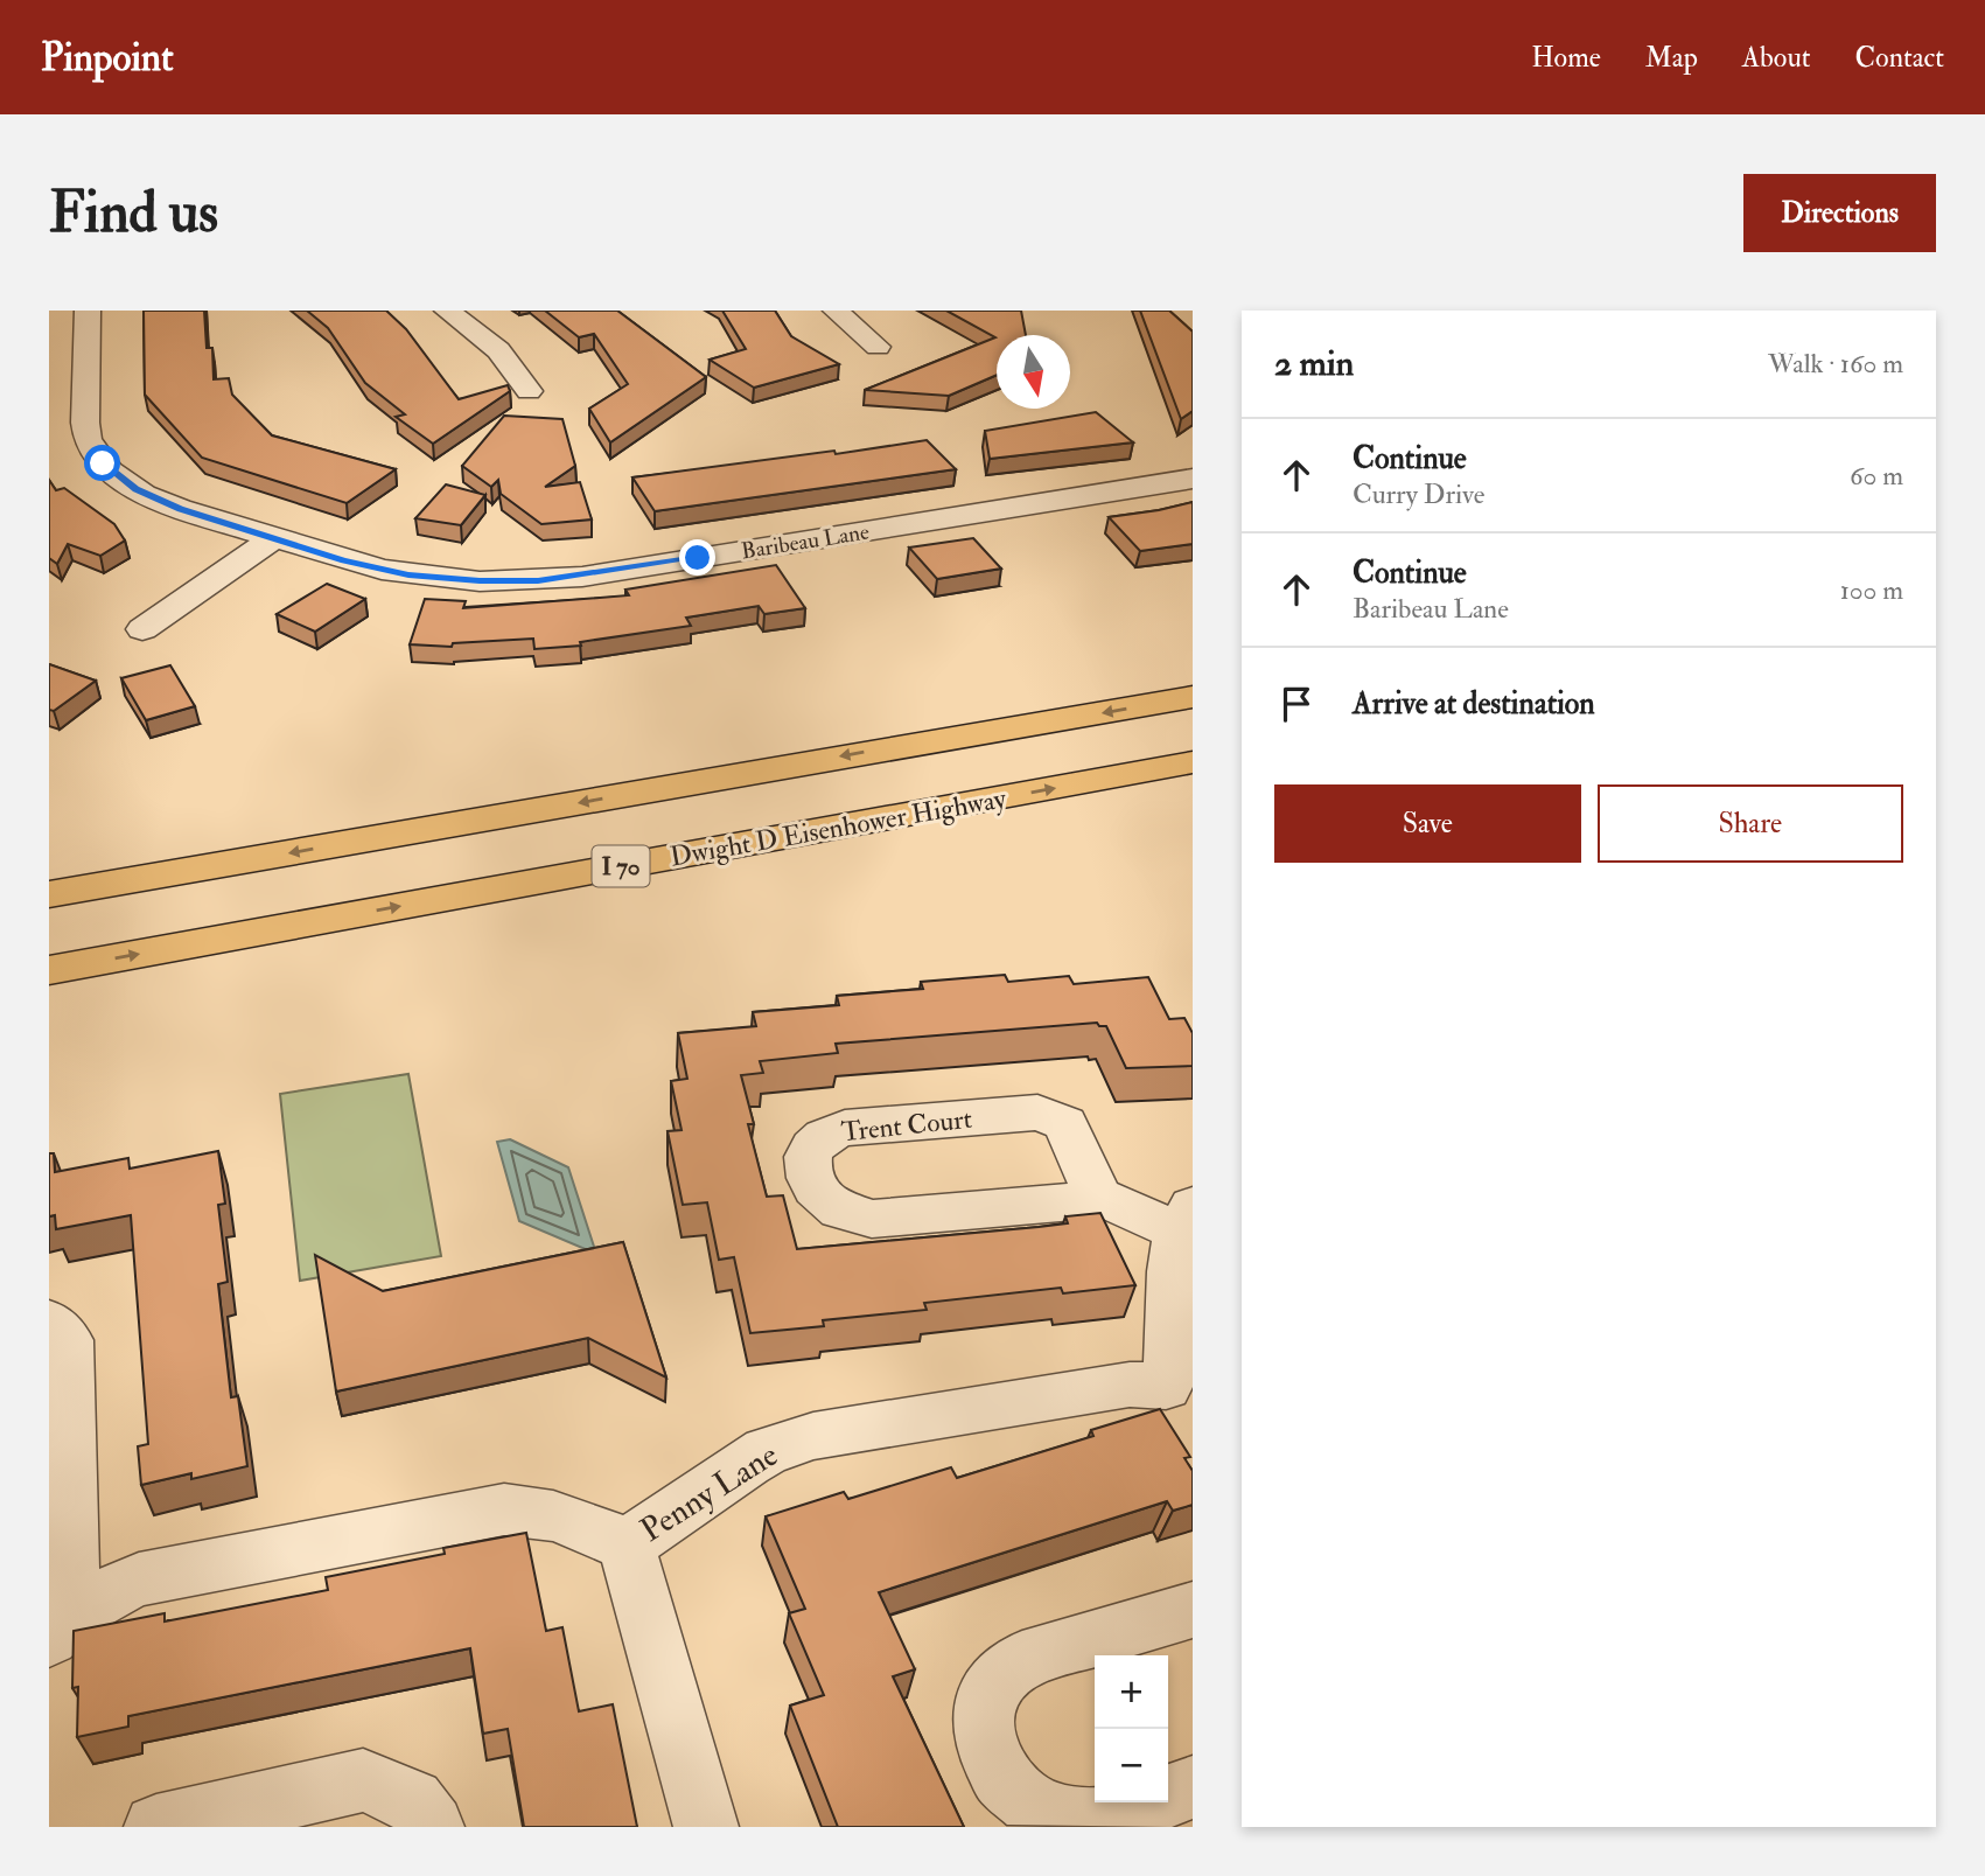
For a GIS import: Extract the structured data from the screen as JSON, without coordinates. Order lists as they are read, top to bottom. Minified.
{"streets":{"highway":["Dwight D Eisenhower Highway","I 70"],"street":["Baribeau Lane","Trent Court","Penny Lane"]},"crossings":[["Trent Court","Penny Lane"]],"north":"bottom","page":{"header":"Pinpoint","nav":["Home","Map","About","Contact"],"buttons":["Directions",["Save","Share"]],"title":"Find us","heading":["2 min","Walk · 160 m"],"list":[["Continue","Curry Drive","60 m"],["Continue","Baribeau Lane","100 m"],"Arrive at destination"],"map_buttons":["+","−"]}}
